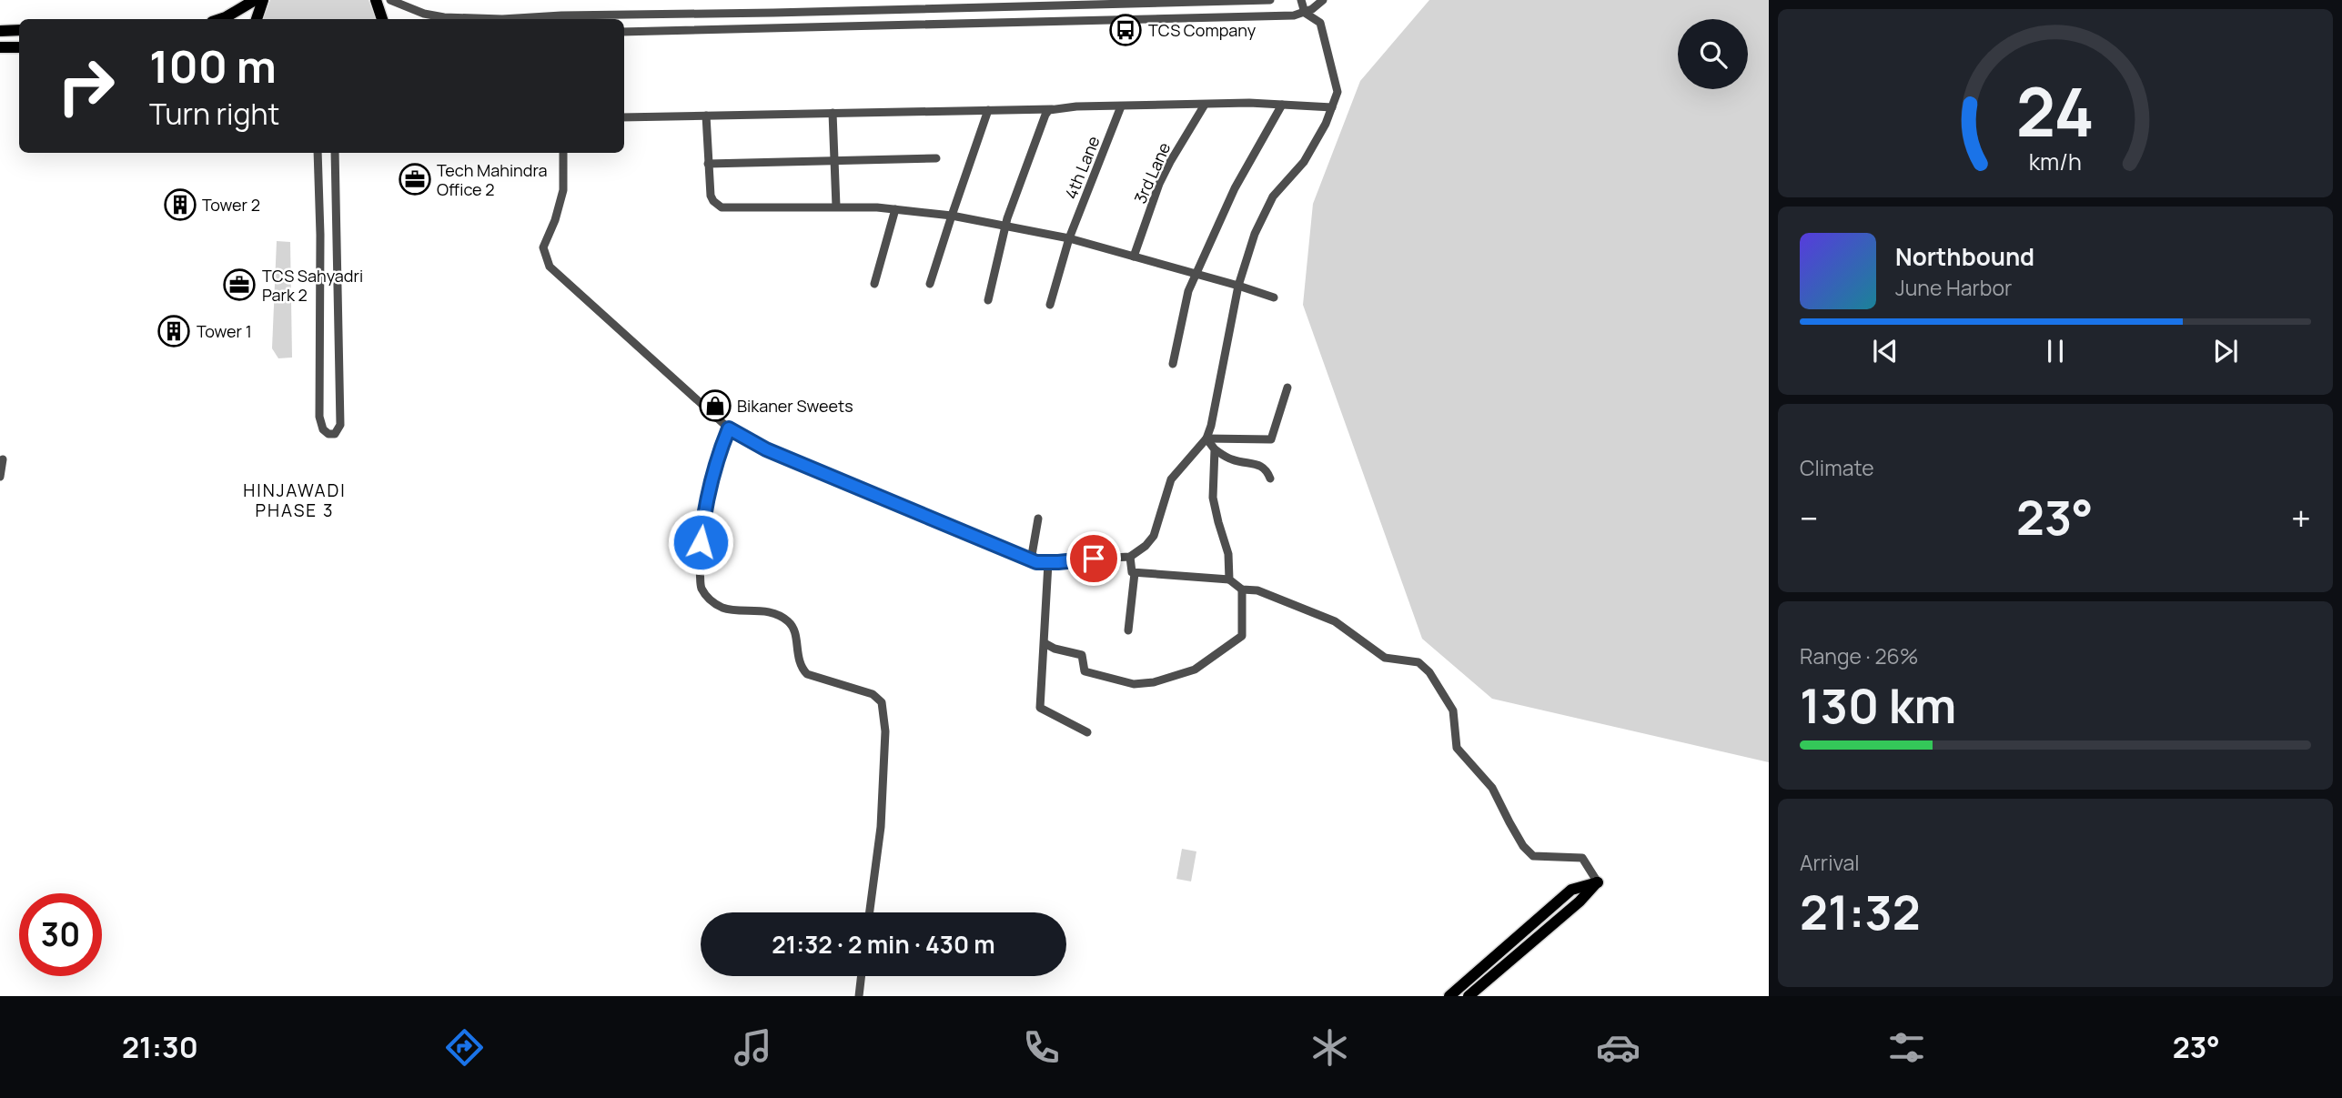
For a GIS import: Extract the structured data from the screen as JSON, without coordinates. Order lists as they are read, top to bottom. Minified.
{"streets":{"street":["4th Lane","3rd Lane"]},"districts":["HINJAWADI PHASE 3"],"places":{"bus stop":["TCS Company"],"office":["Tech Mahindra Office 2","TCS Sahyadri Park 2"],"building":["Tower 2","Tower 1"],"shop":["Bikaner Sweets"]},"page":{"turn":["100 m","Turn right"],"song":["Northbound","June Harbor"],"tile":["Climate",["Range · 26%","130 km"],["Arrival","21:32"]],"heat":["−","23°","+"],"limit":"30","trip":"21:32 · 2 min · 430 m","tabs":["21:30","23°"],"gauge":["24","km/h"]}}
